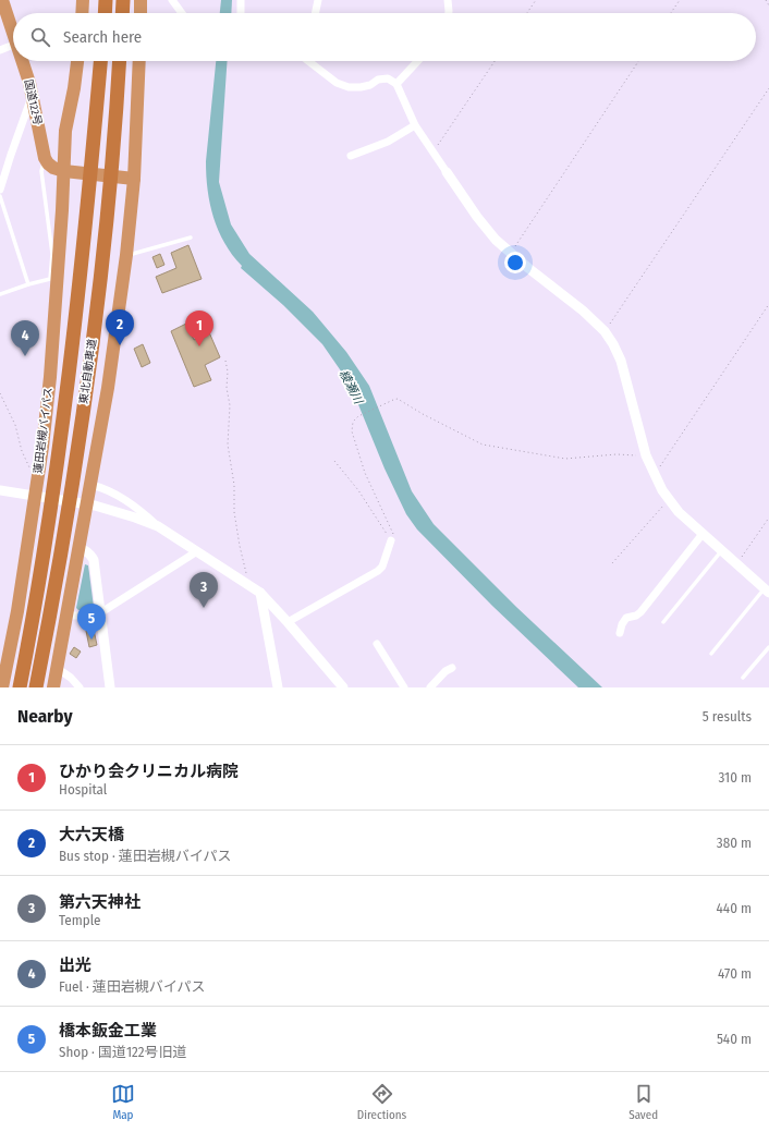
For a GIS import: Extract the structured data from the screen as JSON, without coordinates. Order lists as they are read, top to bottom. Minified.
{"streets":{"highway":["国道122号","東北自動車道","蓮田岩槻バイパス"]},"water":["綾瀬川"],"page":{"search":"Search here","pins":["2","1","4","3","5"],"heading":["Nearby","5 results"],"list":[{"mark":"1","name":"ひかり会クリニカル病院","note":"Hospital","value":"310 m"},{"mark":"2","name":"大六天橋","note":"Bus stop · 蓮田岩槻バイパス","value":"380 m"},{"mark":"3","name":"第六天神社","note":"Temple","value":"440 m"},{"mark":"4","name":"出光","note":"Fuel · 蓮田岩槻バイパス","value":"470 m"},{"mark":"5","name":"橋本鈑金工業","note":"Shop · 国道122号旧道","value":"540 m"}],"nav":["Map","Directions","Saved"]}}
